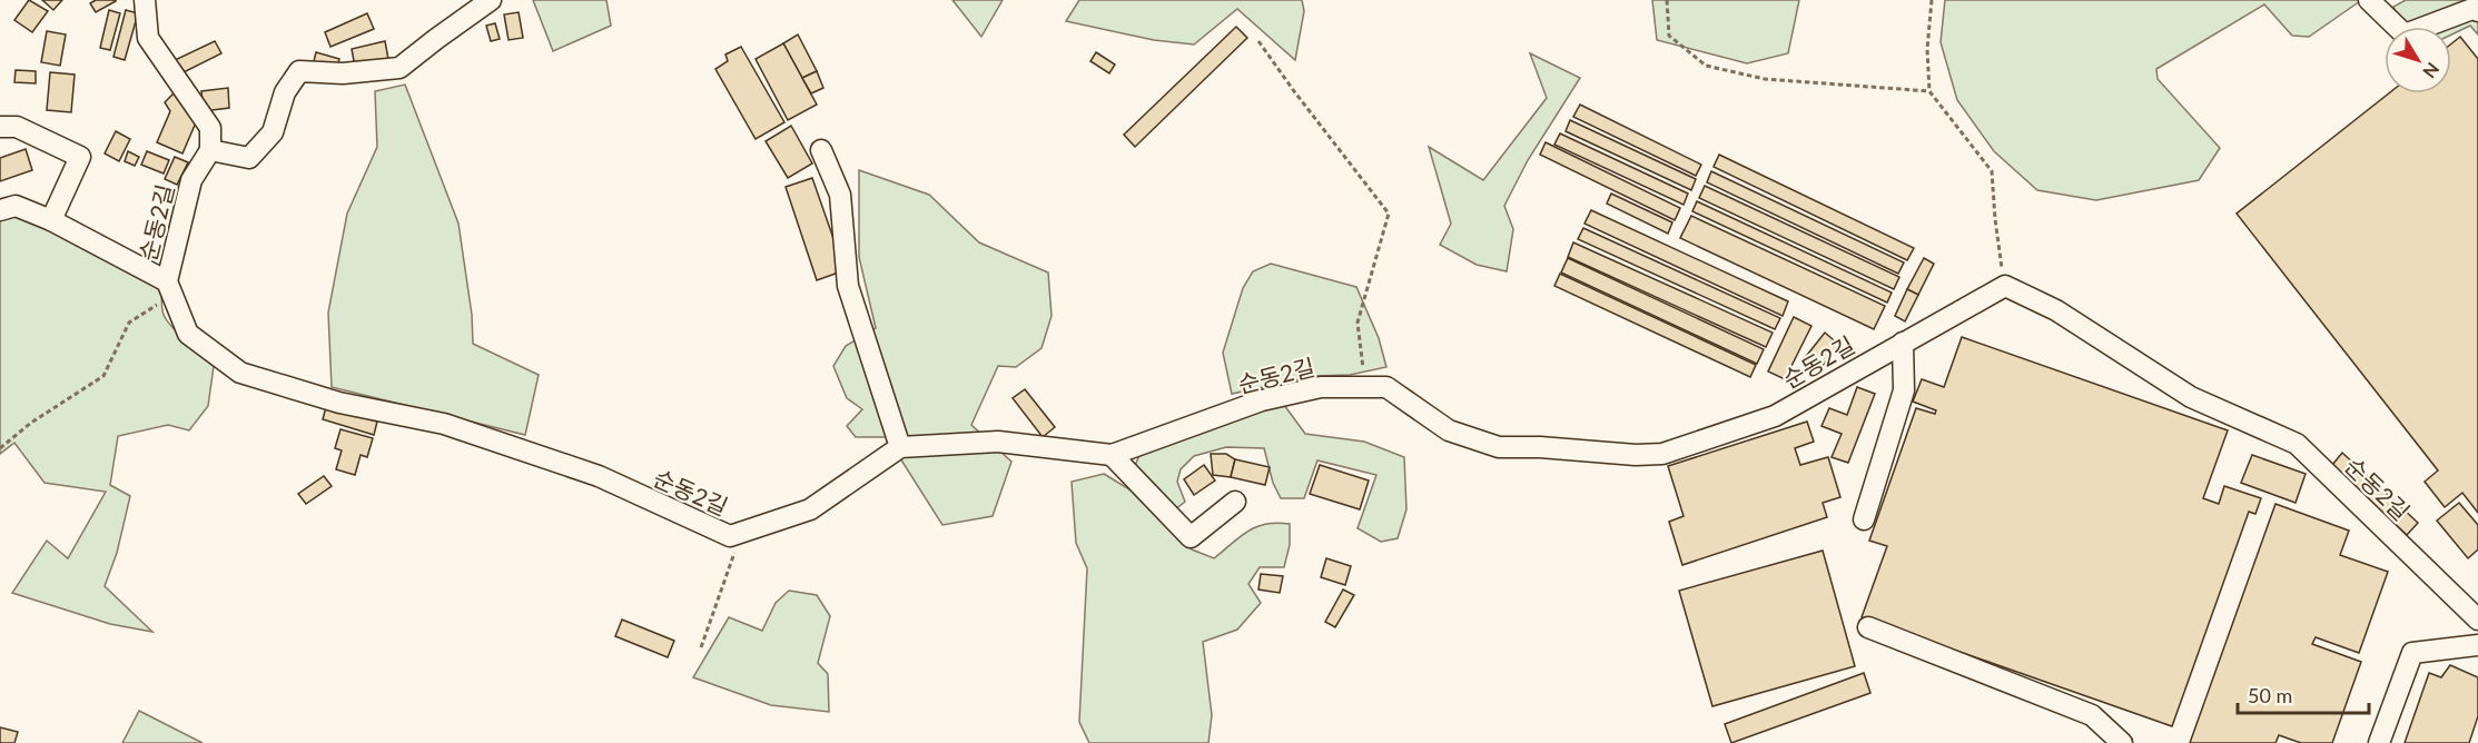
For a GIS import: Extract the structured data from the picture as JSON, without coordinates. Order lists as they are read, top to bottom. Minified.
{"streets":{"street":["순동2길"]},"scale_bar":"50 m","north":"bottom right"}
